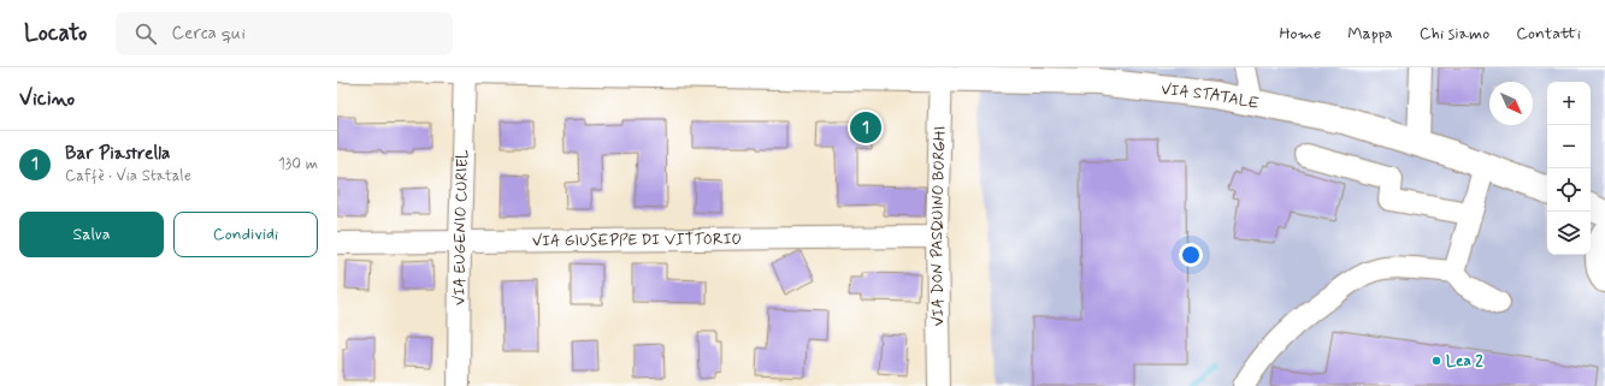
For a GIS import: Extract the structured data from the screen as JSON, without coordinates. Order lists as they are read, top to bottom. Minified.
{"streets":{"main road":["VIA STATALE"],"street":["VIA DON PASQUINO BORGHI","VIA EUGENIO CURIEL","VIA GIUSEPPE DI VITTORIO"]},"crossings":[["VIA STATALE","VIA DON PASQUINO BORGHI"],["VIA STATALE","VIA EUGENIO CURIEL"],["VIA DON PASQUINO BORGHI","VIA GIUSEPPE DI VITTORIO"],["VIA EUGENIO CURIEL","VIA GIUSEPPE DI VITTORIO"]],"places":["Lea 2"],"north":"bottom right","page":{"header":"Locato","search":"Cerca qui","nav":["Home","Mappa","Chi siamo","Contatti"],"heading":"Vicino","map_buttons":["+","−"],"pins":"1","list":[{"mark":"1","name":"Bar Piastrella","note":"Caffè · Via Statale","value":"130 m"}],"buttons":["Salva","Condividi"]}}
